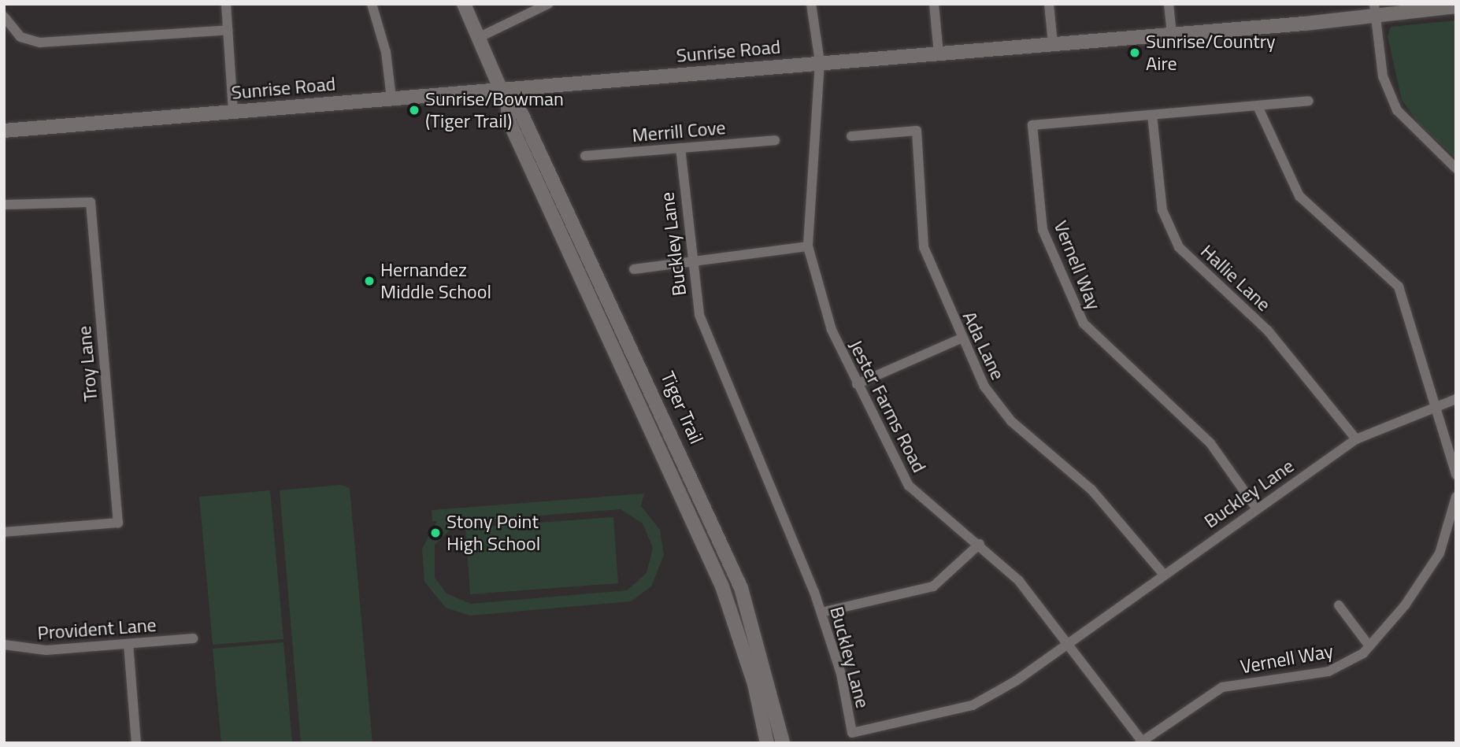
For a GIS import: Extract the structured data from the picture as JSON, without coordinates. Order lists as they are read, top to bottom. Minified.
{"streets":{"street":["Sunrise Road","Merrill Cove","Buckley Lane","Vernell Way","Hallie Lane","Ada Lane","Troy Lane","Jester Farms Road","Tiger Trail","Provident Lane"]},"crossings":[["Sunrise Road","Jester Farms Road"],["Sunrise Road","Tiger Trail"],["Merrill Cove","Buckley Lane"],["Buckley Lane","Vernell Way"],["Buckley Lane","Hallie Lane"],["Buckley Lane","Ada Lane"],["Buckley Lane","Jester Farms Road"],["Vernell Way","Hallie Lane"],["Vernell Way","Jester Farms Road"]],"places":["Sunrise/Country Aire","Sunrise/Bowman (Tiger Trail)","Hernandez Middle School","Stony Point High School"]}
